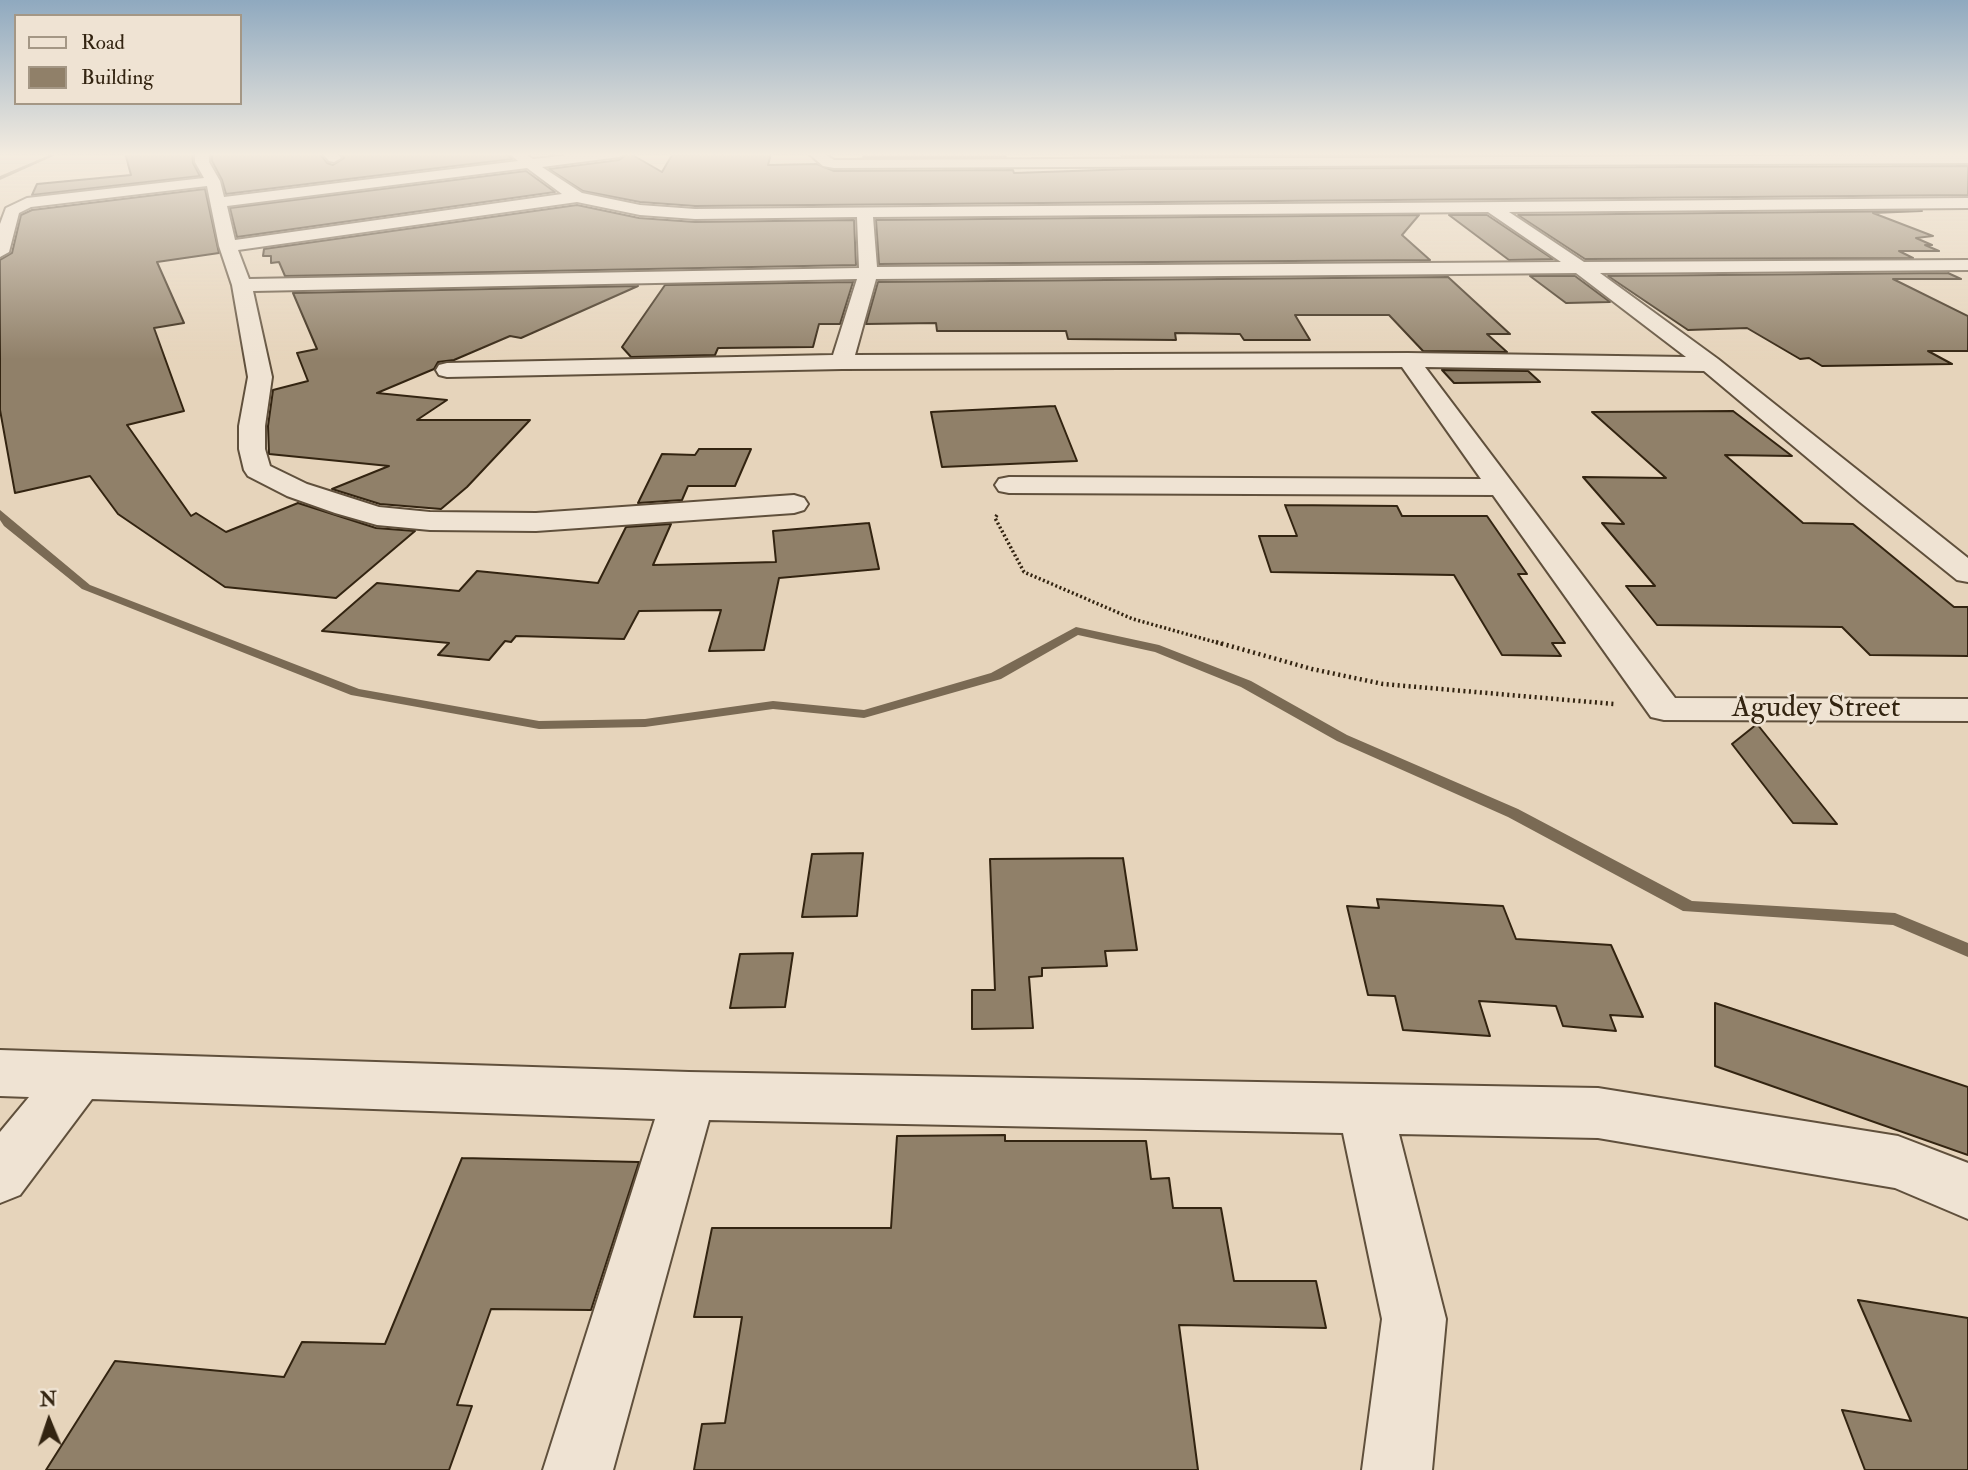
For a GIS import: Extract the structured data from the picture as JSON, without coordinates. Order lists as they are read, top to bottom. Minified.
{"streets":{"street":["Agudey Street"]},"legend":["Road","Building"],"north":"top"}
